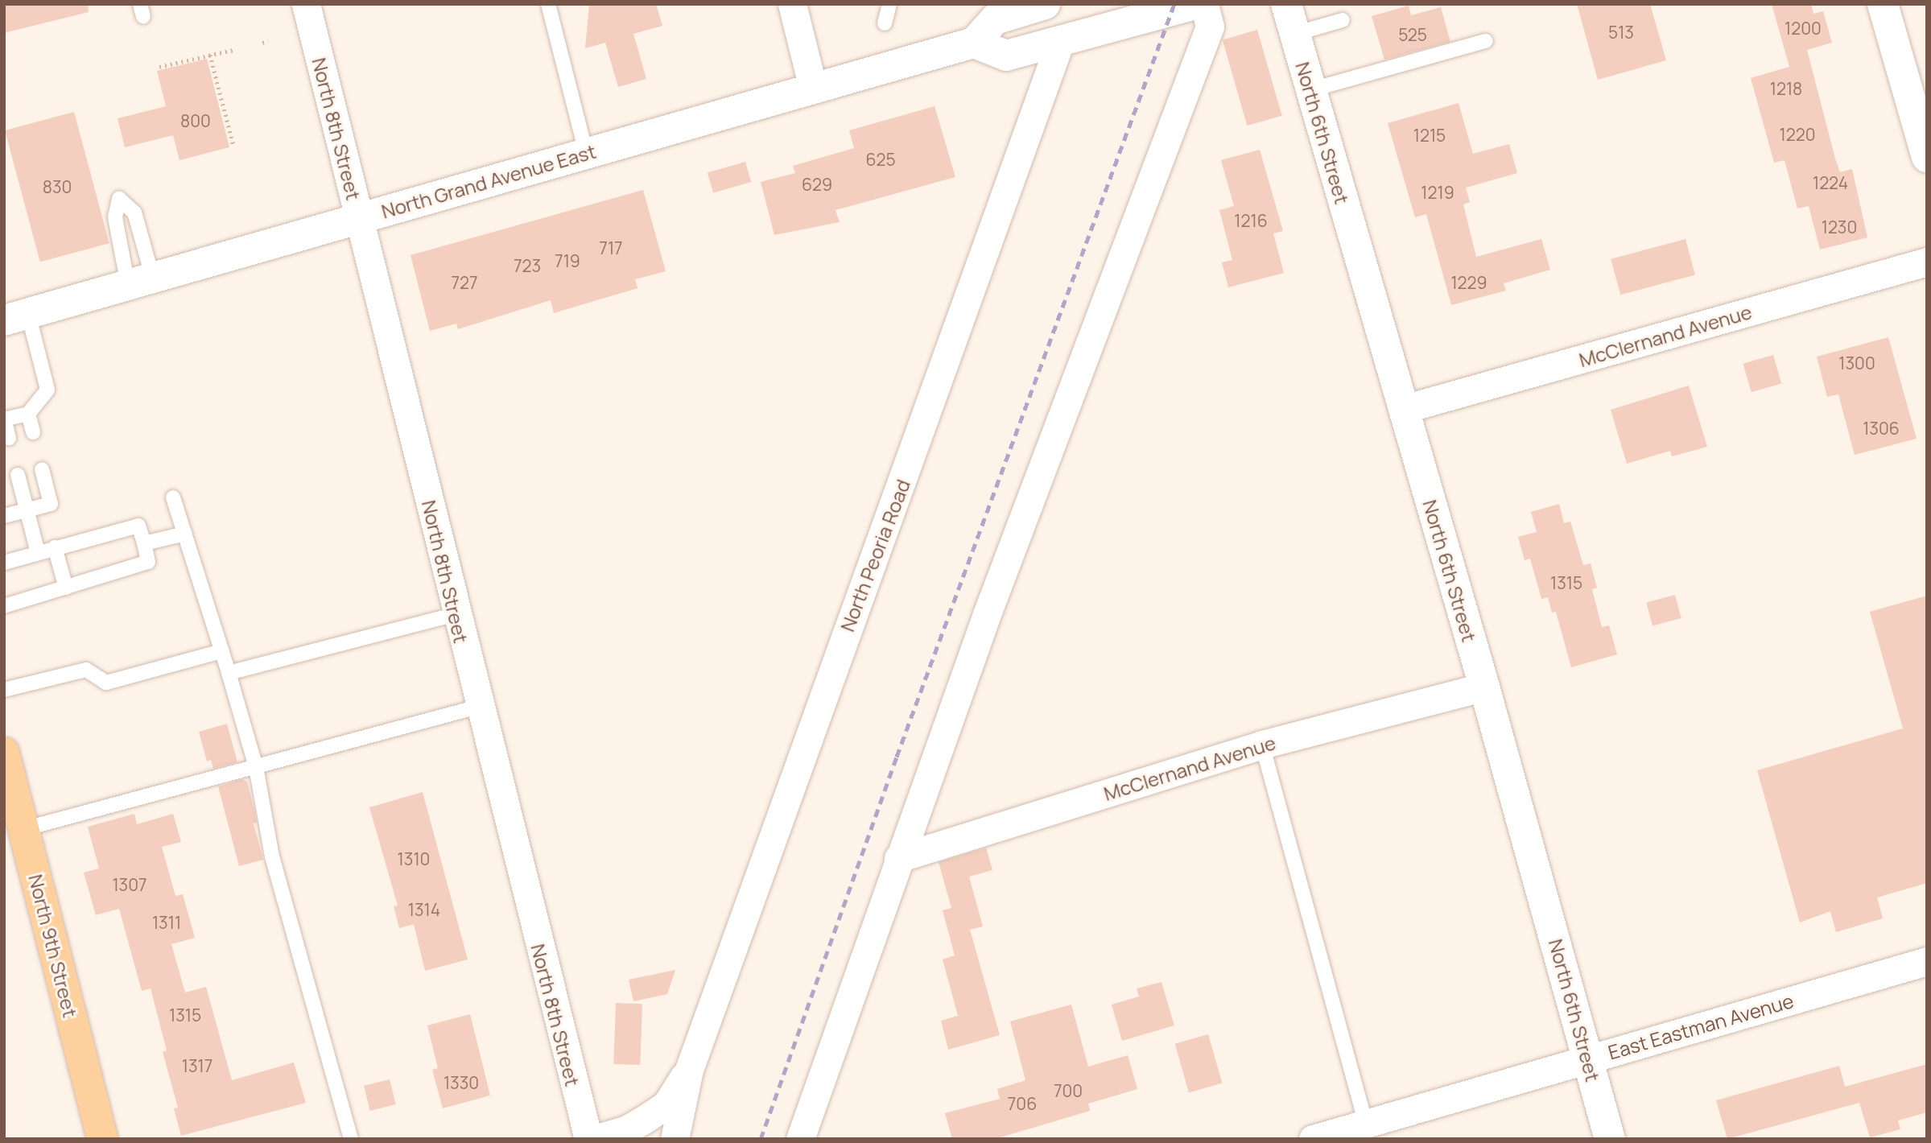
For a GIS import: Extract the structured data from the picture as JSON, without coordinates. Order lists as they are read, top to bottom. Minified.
{"streets":{"main road":["North 6th Street","North Grand Avenue East","North 9th Street"],"street":["North 8th Street","McClernand Avenue","North Peoria Road","East Eastman Avenue"]},"crossings":[["North 8th Street","North Grand Avenue East"],["North 6th Street","McClernand Avenue"],["North 6th Street","East Eastman Avenue"]],"house_numbers":["1200","513","525","1218","800","1220","1215","625","1224","629","830","1219","1216","1230","717","719","723","727","1229","1300","1306","1315","1310","1307","1314","1311","1315","1317","1330","700","706"]}
